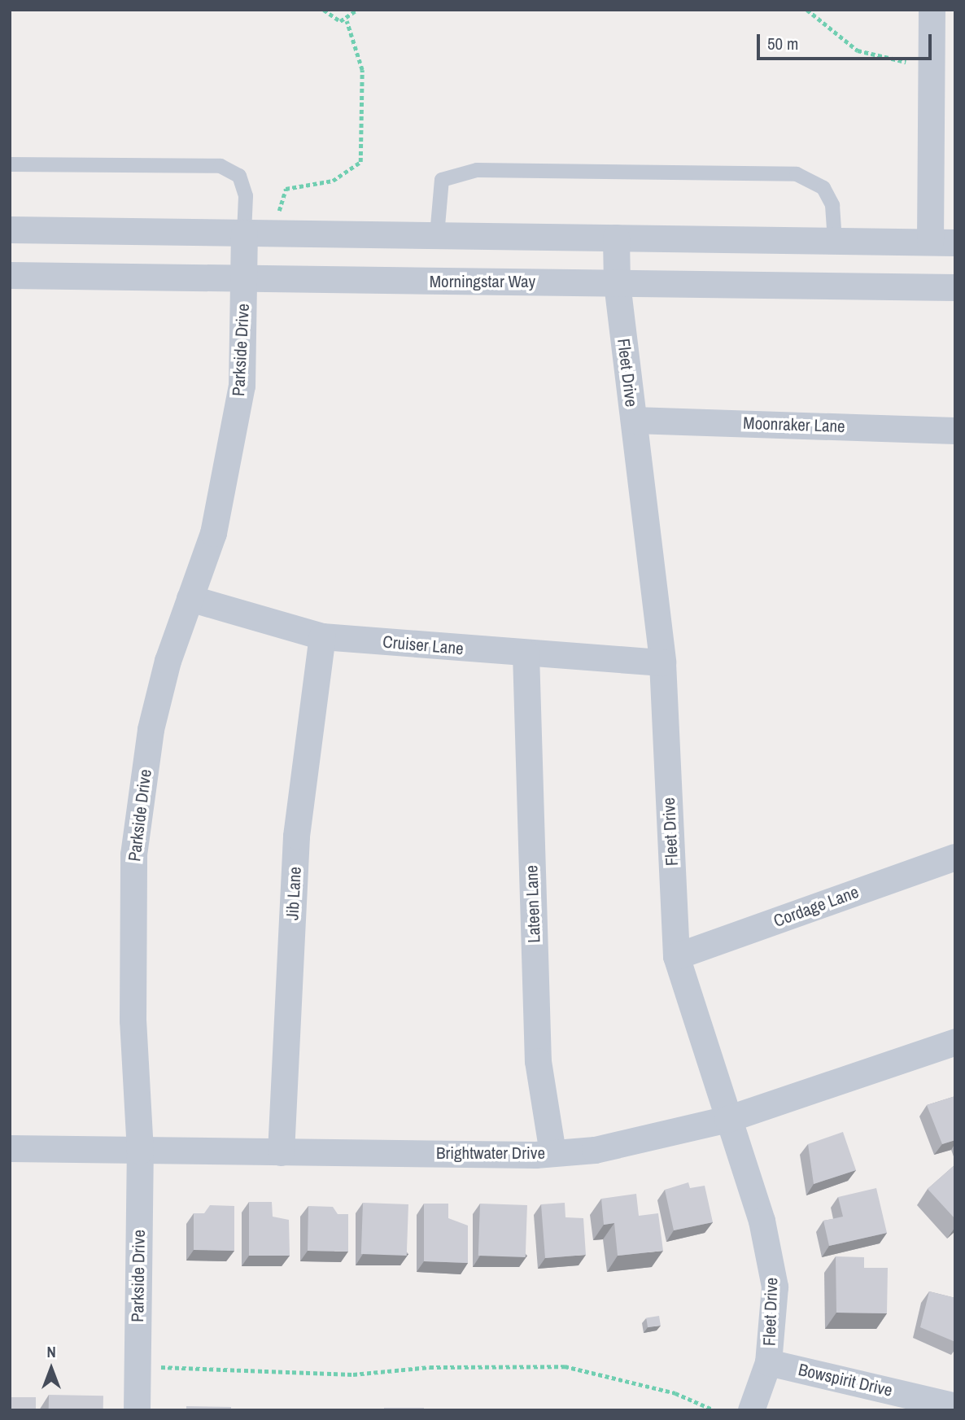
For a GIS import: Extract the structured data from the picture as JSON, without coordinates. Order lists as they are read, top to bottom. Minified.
{"streets":{"street":["Morningstar Way","Parkside Drive","Fleet Drive","Moonraker Lane","Cruiser Lane","Jib Lane","Lateen Lane","Cordage Lane","Brightwater Drive","Bowspirit Drive"]},"crossings":[["Morningstar Way","Parkside Drive"],["Morningstar Way","Fleet Drive"],["Parkside Drive","Cruiser Lane"],["Parkside Drive","Brightwater Drive"],["Fleet Drive","Moonraker Lane"],["Fleet Drive","Cruiser Lane"],["Fleet Drive","Cordage Lane"],["Fleet Drive","Brightwater Drive"],["Fleet Drive","Bowspirit Drive"],["Cruiser Lane","Jib Lane"],["Cruiser Lane","Lateen Lane"],["Jib Lane","Brightwater Drive"],["Lateen Lane","Brightwater Drive"]],"scale_bar":"50 m","north":"top"}
